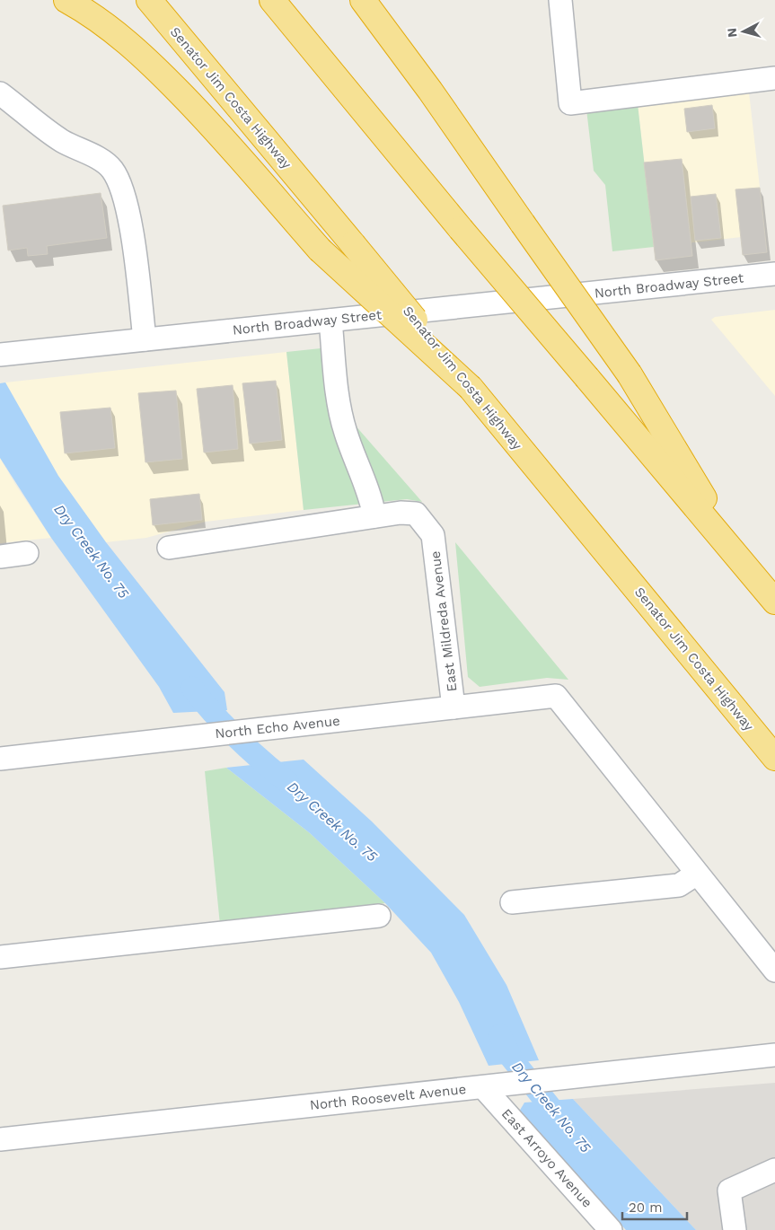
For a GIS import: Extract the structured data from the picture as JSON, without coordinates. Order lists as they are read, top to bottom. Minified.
{"streets":{"highway":["Senator Jim Costa Highway"],"street":["North Broadway Street","East Mildreda Avenue","North Echo Avenue","North Roosevelt Avenue","East Arroyo Avenue"]},"crossings":[["East Mildreda Avenue","North Echo Avenue"],["North Roosevelt Avenue","East Arroyo Avenue"]],"water":["Dry Creek No. 75"],"scale_bar":"20 m","north":"left"}
